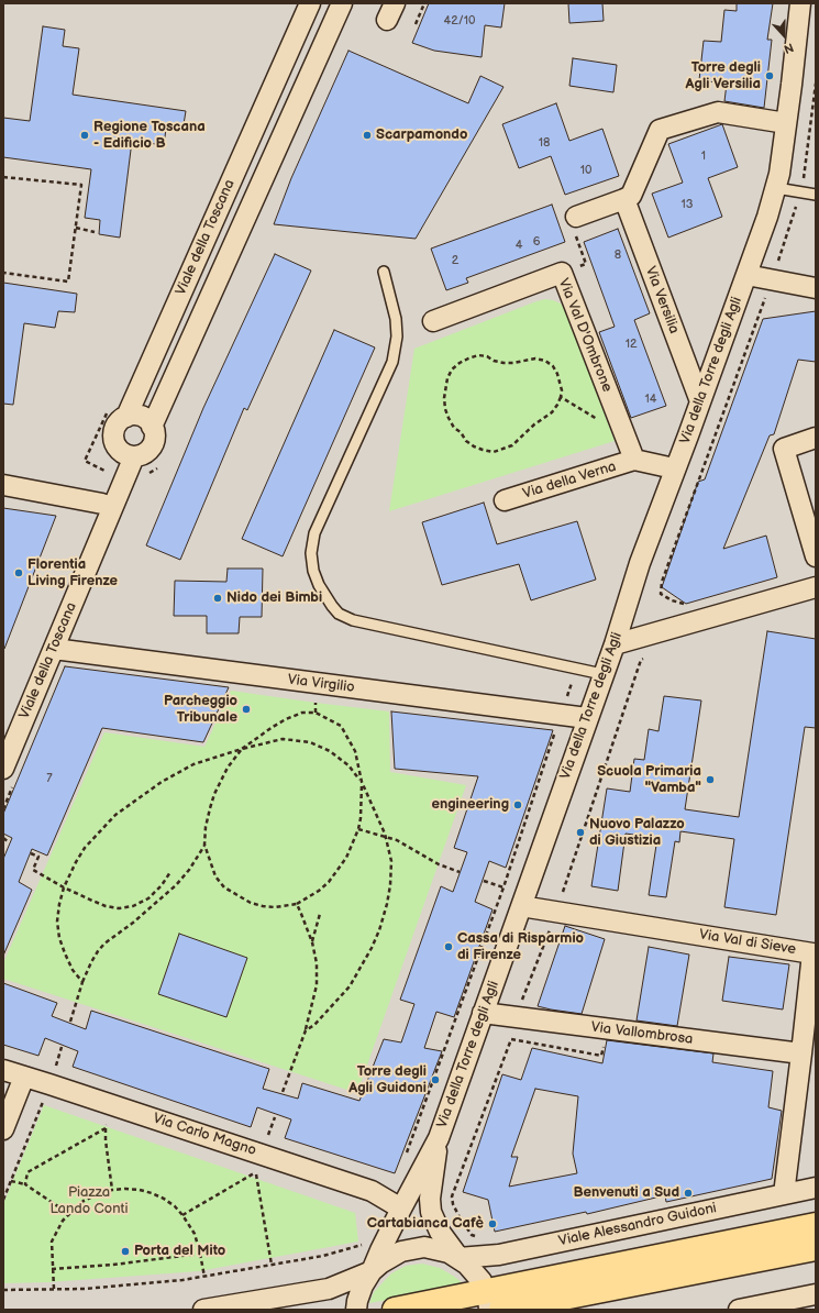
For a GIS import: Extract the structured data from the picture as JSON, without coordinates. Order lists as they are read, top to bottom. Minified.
{"streets":{"street":["Viale della Toscana","Via Versilia","Via Val D'Ombrone","Via della Torre degli Agli","Via della Verna","Via Virgilio","Via Val di Sieve","Via Vallombrosa","Via Carlo Magno","Viale Alessandro Guidoni"]},"crossings":[["Viale della Toscana","Via Virgilio"],["Via Versilia","Via della Torre degli Agli"],["Via Val D'Ombrone","Via della Verna"],["Via della Torre degli Agli","Via Virgilio"],["Via della Torre degli Agli","Via Val di Sieve"],["Via della Torre degli Agli","Via Vallombrosa"],["Via della Torre degli Agli","Via Carlo Magno"],["Via della Torre degli Agli","Viale Alessandro Guidoni"],["Via Val di Sieve","Via Vallombrosa"],["Via Val di Sieve","Viale Alessandro Guidoni"]],"parks":["Piazza Lando Conti"],"places":["Torre degli Agli Versilia","Regione Toscana - Edificio B","Scarpamondo","Florentia Living Firenze","Nido dei Bimbi","Parcheggio Tribunale","Scuola Primaria \"Vamba\"","engineering","Nuovo Palazzo di Giustizia","Cassa di Risparmio di Firenze","Torre degli Agli Guidoni","Benvenuti a Sud","Cartabianca Cafè","Porta del Mito"],"house_numbers":["42/10","18","1","10","13","6","4","8","2","12","14","7"],"north":"bottom"}
